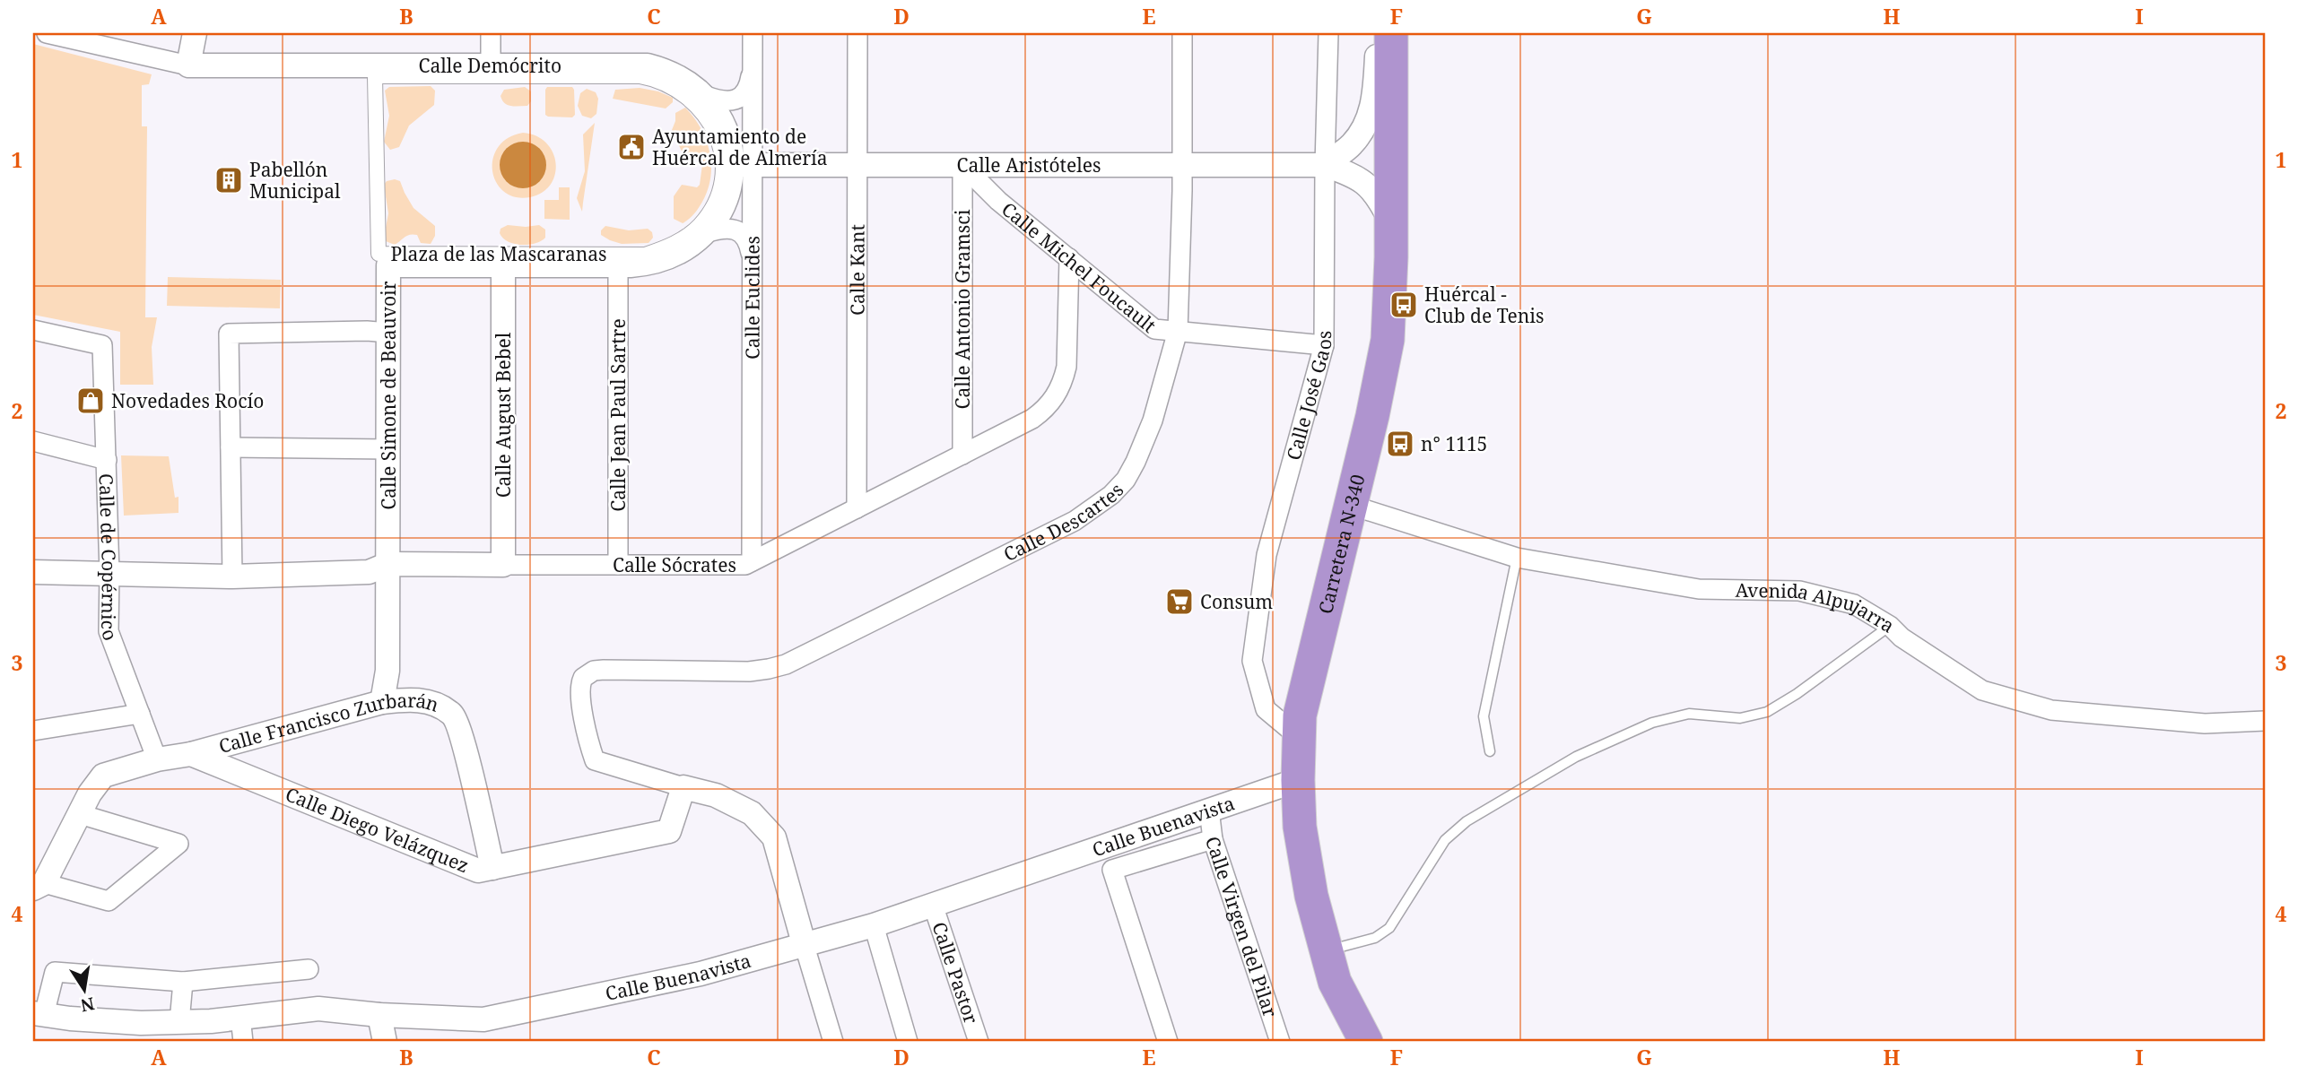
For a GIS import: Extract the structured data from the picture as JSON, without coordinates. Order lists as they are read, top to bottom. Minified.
{"streets":{"highway":["Carretera N-340"],"street":["Calle Demócrito","Calle Aristóteles","Plaza de las Mascaranas","Calle Michel Foucault","Calle Kant","Calle Euclides","Calle Antonio Gramsci","Calle Simone de Beauvoir","Calle José Gaos","Calle August Bebel","Calle Jean Paul Sartre","Calle Descartes","Calle de Copérnico","Calle Sócrates","Avenida Alpujarra","Calle Francisco Zurbarán","Calle Buenavista","Calle Diego Velázquez","Calle Virgen del Pilar","Calle Pastor"]},"crossings":[["Calle Demócrito","Calle Aristóteles"],["Calle Demócrito","Calle Euclides"],["Calle Aristóteles","Calle Michel Foucault"],["Calle Aristóteles","Calle Kant"],["Calle Aristóteles","Calle Euclides"],["Calle Aristóteles","Calle Antonio Gramsci"],["Calle Aristóteles","Calle José Gaos"],["Calle Aristóteles","Calle Descartes"],["Calle Aristóteles","Carretera N-340"],["Calle Michel Foucault","Calle Antonio Gramsci"],["Calle Michel Foucault","Calle José Gaos"],["Calle Michel Foucault","Calle Descartes"],["Calle Michel Foucault","Calle Sócrates"],["Calle Kant","Calle Sócrates"],["Calle Euclides","Calle Sócrates"],["Calle Antonio Gramsci","Calle Sócrates"],["Calle Simone de Beauvoir","Calle August Bebel"],["Calle Simone de Beauvoir","Calle Sócrates"],["Calle Simone de Beauvoir","Calle Francisco Zurbarán"],["Calle José Gaos","Carretera N-340"],["Calle August Bebel","Calle Sócrates"],["Calle Jean Paul Sartre","Calle Sócrates"],["Calle Descartes","Calle Diego Velázquez"],["Carretera N-340","Avenida Alpujarra"],["Carretera N-340","Calle Buenavista"],["Calle de Copérnico","Calle Sócrates"],["Calle de Copérnico","Calle Francisco Zurbarán"],["Calle Francisco Zurbarán","Calle Diego Velázquez"],["Calle Buenavista","Calle Virgen del Pilar"],["Calle Buenavista","Calle Pastor"]],"places":{"public building":["Ayuntamiento de Huércal de Almería"],"building":["Pabellón Municipal"],"bus stop":["Huércal - Club de Tenis","n° 1115"],"shop":["Novedades Rocío"],"supermarket":["Consum"]},"north":"bottom","grid":{"columns":["A","B","C","D","E","F","G","H","I"],"rows":["1","2","3","4"]}}
